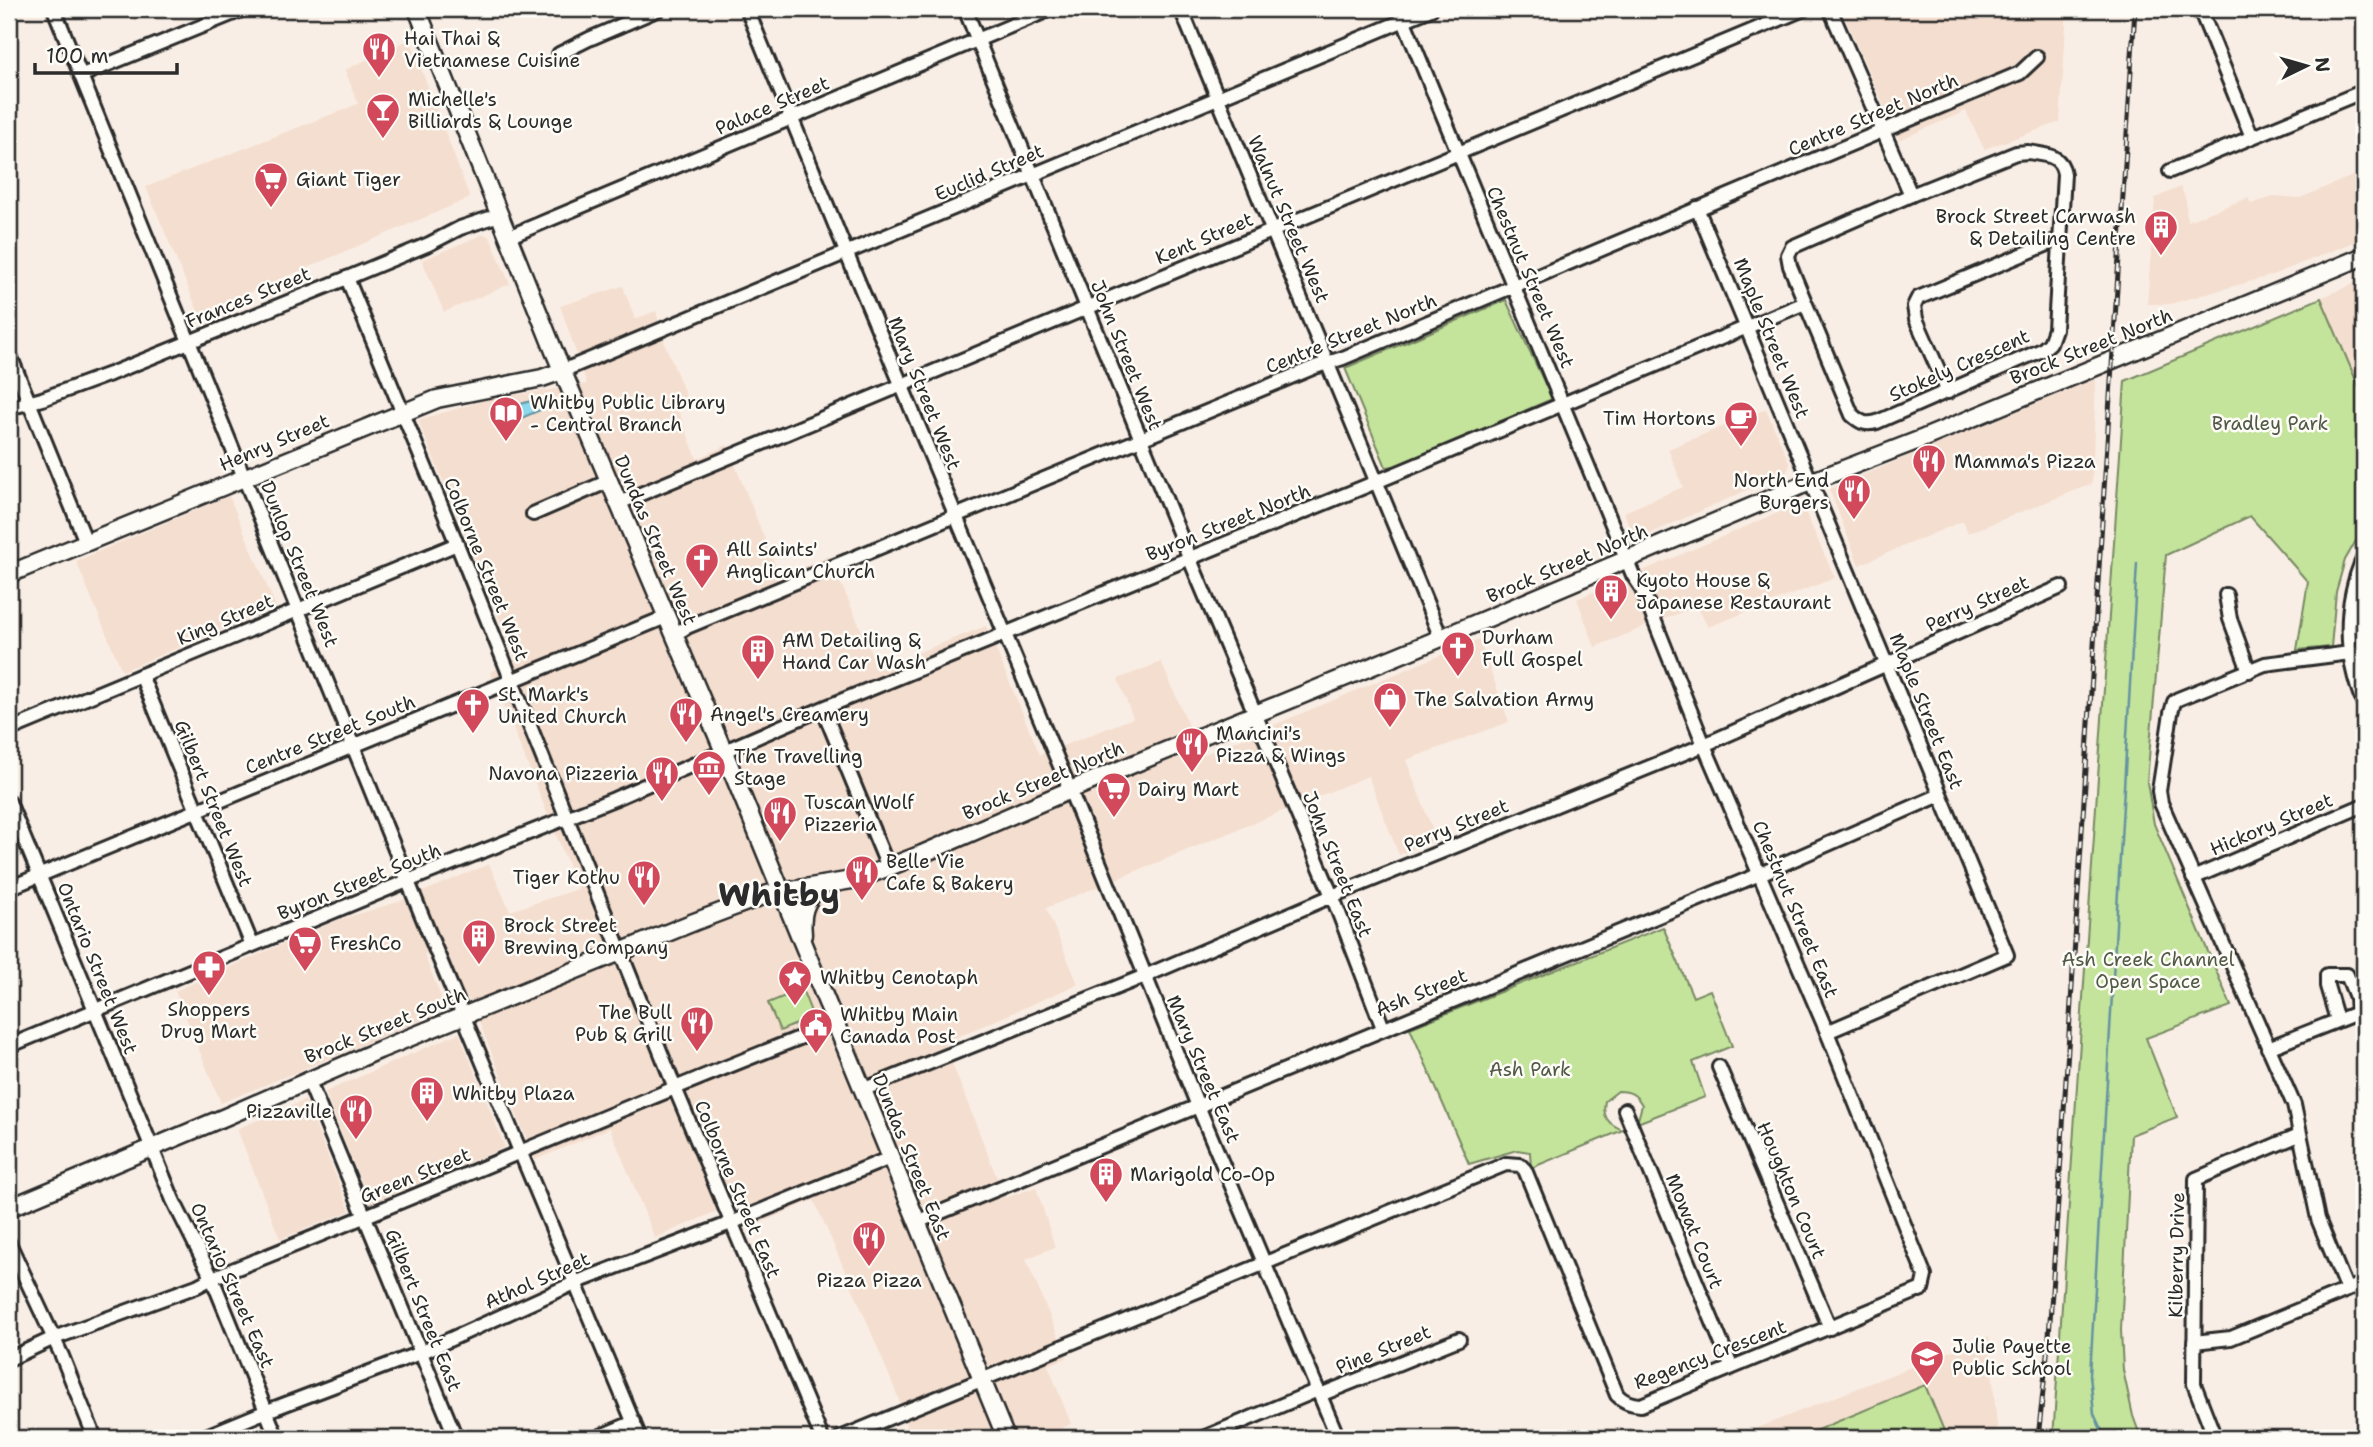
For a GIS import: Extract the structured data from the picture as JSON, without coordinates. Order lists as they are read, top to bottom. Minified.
{"streets":{"main road":["Brock Street North","Henry Street","Dundas Street West","Brock Street South","Dundas Street East"],"street":["Palace Street","Centre Street North","Euclid Street","Walnut Street West","Kent Street","Chestnut Street West","Frances Street","Maple Street West","John Street West","Stokely Crescent","Mary Street West","Byron Street North","Dunlop Street West","Colborne Street West","Perry Street","King Street","Maple Street East","Centre Street South","Gilbert Street West","Hickory Street","John Street East","Byron Street South","Chestnut Street East","Ontario Street West","Ash Street","Mary Street East","Green Street","Colborne Street East","Houghton Court","Mowat Court","Kilberry Drive","Athol Street","Ontario Street East","Gilbert Street East","Pine Street","Regency Crescent"]},"crossings":[["Palace Street","John Street West"],["Palace Street","Mary Street West"],["Palace Street","Dundas Street West"],["Centre Street North","Walnut Street West"],["Centre Street North","Chestnut Street West"],["Centre Street North","Maple Street West"],["Centre Street North","John Street West"],["Centre Street North","Mary Street West"],["Centre Street North","Dundas Street West"],["Euclid Street","Walnut Street West"],["Euclid Street","Chestnut Street West"],["Euclid Street","John Street West"],["Euclid Street","Mary Street West"],["Euclid Street","Henry Street"],["Euclid Street","Dundas Street West"],["Walnut Street West","Kent Street"],["Walnut Street West","Brock Street North"],["Walnut Street West","Byron Street North"],["Kent Street","Chestnut Street West"],["Kent Street","John Street West"],["Kent Street","Mary Street West"],["Kent Street","Dundas Street West"],["Chestnut Street West","Brock Street North"],["Chestnut Street West","Byron Street North"],["Chestnut Street West","Chestnut Street East"],["Frances Street","Dundas Street West"],["Frances Street","Dunlop Street West"],["Frances Street","Colborne Street West"],["Maple Street West","Brock Street North"],["Maple Street West","Byron Street North"],["Maple Street West","Maple Street East"],["Brock Street North","John Street West"],["Brock Street North","Mary Street West"],["Brock Street North","Dundas Street West"],["Brock Street North","Maple Street East"],["Brock Street North","John Street East"],["Brock Street North","Chestnut Street East"],["Brock Street North","Brock Street South"],["Brock Street North","Mary Street East"],["Brock Street North","Dundas Street East"],["John Street West","Byron Street North"],["John Street West","John Street East"],["Stokely Crescent","Byron Street North"],["Mary Street West","Byron Street North"],["Mary Street West","Mary Street East"],["Henry Street","Dundas Street West"],["Henry Street","Dunlop Street West"],["Henry Street","Colborne Street West"],["Byron Street North","Dundas Street West"],["Byron Street North","Byron Street South"],["Dundas Street West","Centre Street South"],["Dundas Street West","Byron Street South"],["Dundas Street West","Brock Street South"],["Dundas Street West","Dundas Street East"],["Dunlop Street West","King Street"],["Dunlop Street West","Centre Street South"],["Dunlop Street West","Byron Street South"],["Dunlop Street West","Brock Street South"],["Dunlop Street West","Green Street"],["Dunlop Street West","Athol Street"],["Colborne Street West","King Street"],["Colborne Street West","Centre Street South"],["Colborne Street West","Byron Street South"],["Colborne Street West","Brock Street South"],["Colborne Street West","Colborne Street East"],["Perry Street","Maple Street East"],["Perry Street","John Street East"],["Perry Street","Chestnut Street East"],["Perry Street","Mary Street East"],["Perry Street","Dundas Street East"],["King Street","Gilbert Street West"],["Maple Street East","Chestnut Street East"],["Maple Street East","Ash Street"],["Centre Street South","Gilbert Street West"],["Centre Street South","Ontario Street West"],["Gilbert Street West","Byron Street South"],["John Street East","Ash Street"],["Byron Street South","Ontario Street West"],["Chestnut Street East","Ash Street"],["Chestnut Street East","Regency Crescent"],["Ontario Street West","Brock Street South"],["Ontario Street West","Ontario Street East"],["Ash Street","Mary Street East"],["Ash Street","Dundas Street East"],["Brock Street South","Dundas Street East"],["Brock Street South","Colborne Street East"],["Brock Street South","Ontario Street East"],["Brock Street South","Gilbert Street East"],["Mary Street East","Pine Street"],["Mary Street East","Regency Crescent"],["Dundas Street East","Green Street"],["Dundas Street East","Athol Street"],["Green Street","Colborne Street East"],["Green Street","Ontario Street East"],["Green Street","Gilbert Street East"],["Colborne Street East","Athol Street"],["Houghton Court","Regency Crescent"],["Mowat Court","Regency Crescent"],["Athol Street","Ontario Street East"],["Athol Street","Gilbert Street East"]],"districts":["Whitby"],"parks":["Bradley Park","Ash Creek Channel Open Space","Ash Park"],"places":{"restaurant":["Hai Thai & Vietnamese Cuisine","Mamma's Pizza","North End Burgers","Angel's Creamery","Mancini's Pizza & Wings","Navona Pizzeria","Tuscan Wolf Pizzeria","Belle Vie Cafe & Bakery","Tiger Kothu","The Bull Pub & Grill","Pizzaville","Pizza Pizza"],"bar":["Michelle's Billiards & Lounge"],"supermarket":["Giant Tiger","Dairy Mart","FreshCo"],"building":["Brock Street Carwash & Detailing Centre","Kyoto House & Japanese Restaurant","AM Detailing & Hand Car Wash","Brock Street Brewing Company","Whitby Plaza","Marigold Co-Op"],"library":["Whitby Public Library - Central Branch"],"cafe":["Tim Hortons"],"church":["All Saints' Anglican Church","Durham Full Gospel","St. Mark's United Church"],"shop":["The Salvation Army"],"museum":["The Travelling Stage"],"pharmacy":["Shoppers Drug Mart"],"place":["Whitby Cenotaph"],"public building":["Whitby Main Canada Post"],"school or university":["Julie Payette Public School"]},"scale_bar":"100 m","north":"right"}
